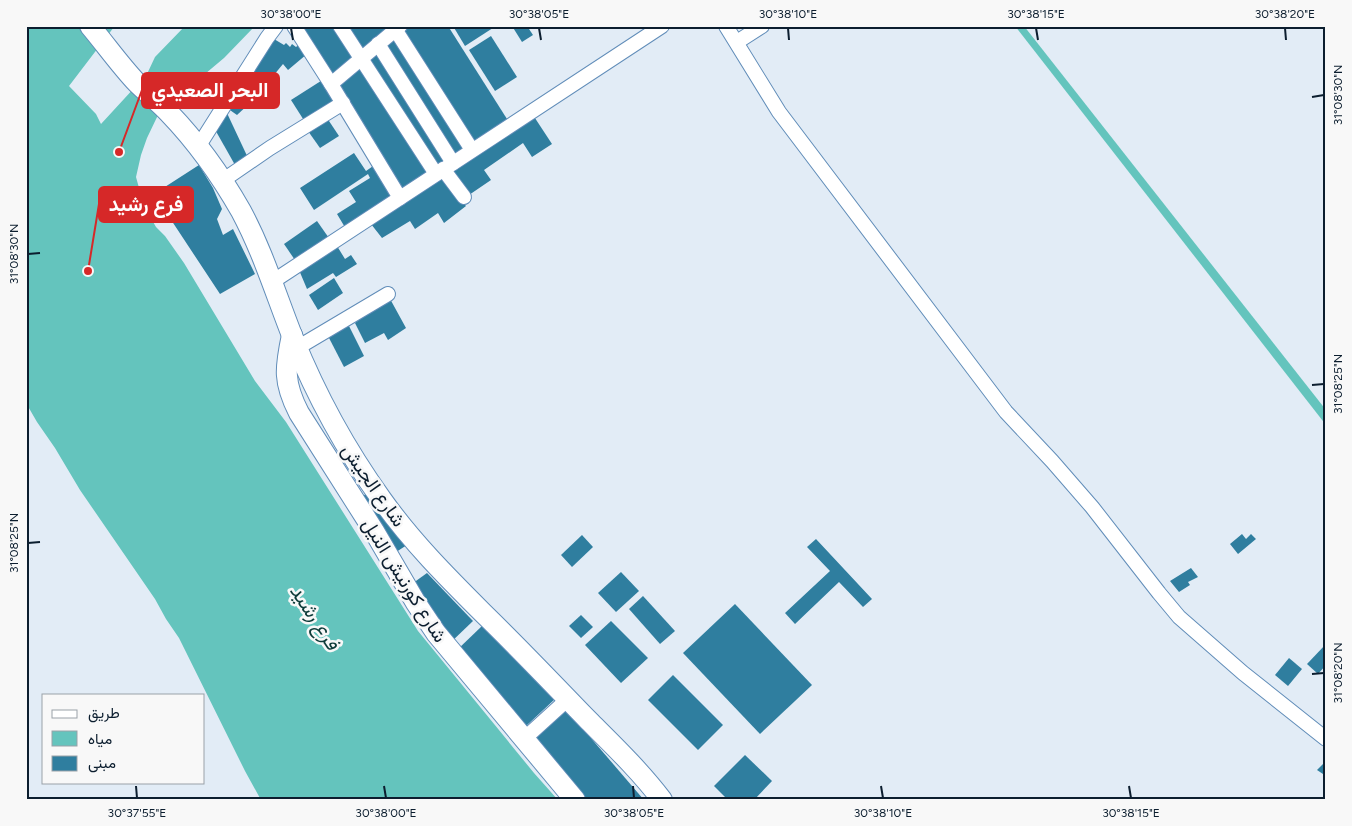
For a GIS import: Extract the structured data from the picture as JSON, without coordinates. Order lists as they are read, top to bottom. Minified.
{"streets":{"main road":["شارع الجيش","شارع كورنيش النيل"]},"crossings":[["شارع الجيش","شارع كورنيش النيل"]],"water":["فرع رشيد"],"places":["البحر الصعيدي","فرع رشيد"],"legend":["طريق","مياه","مبنى"],"coordinates":["30°38'00\"E","30°38'05\"E","30°38'10\"E","30°38'15\"E","30°38'20\"E","31°08'30\"N","31°08'25\"N","31°08'20\"N","30°37'55\"E"]}
